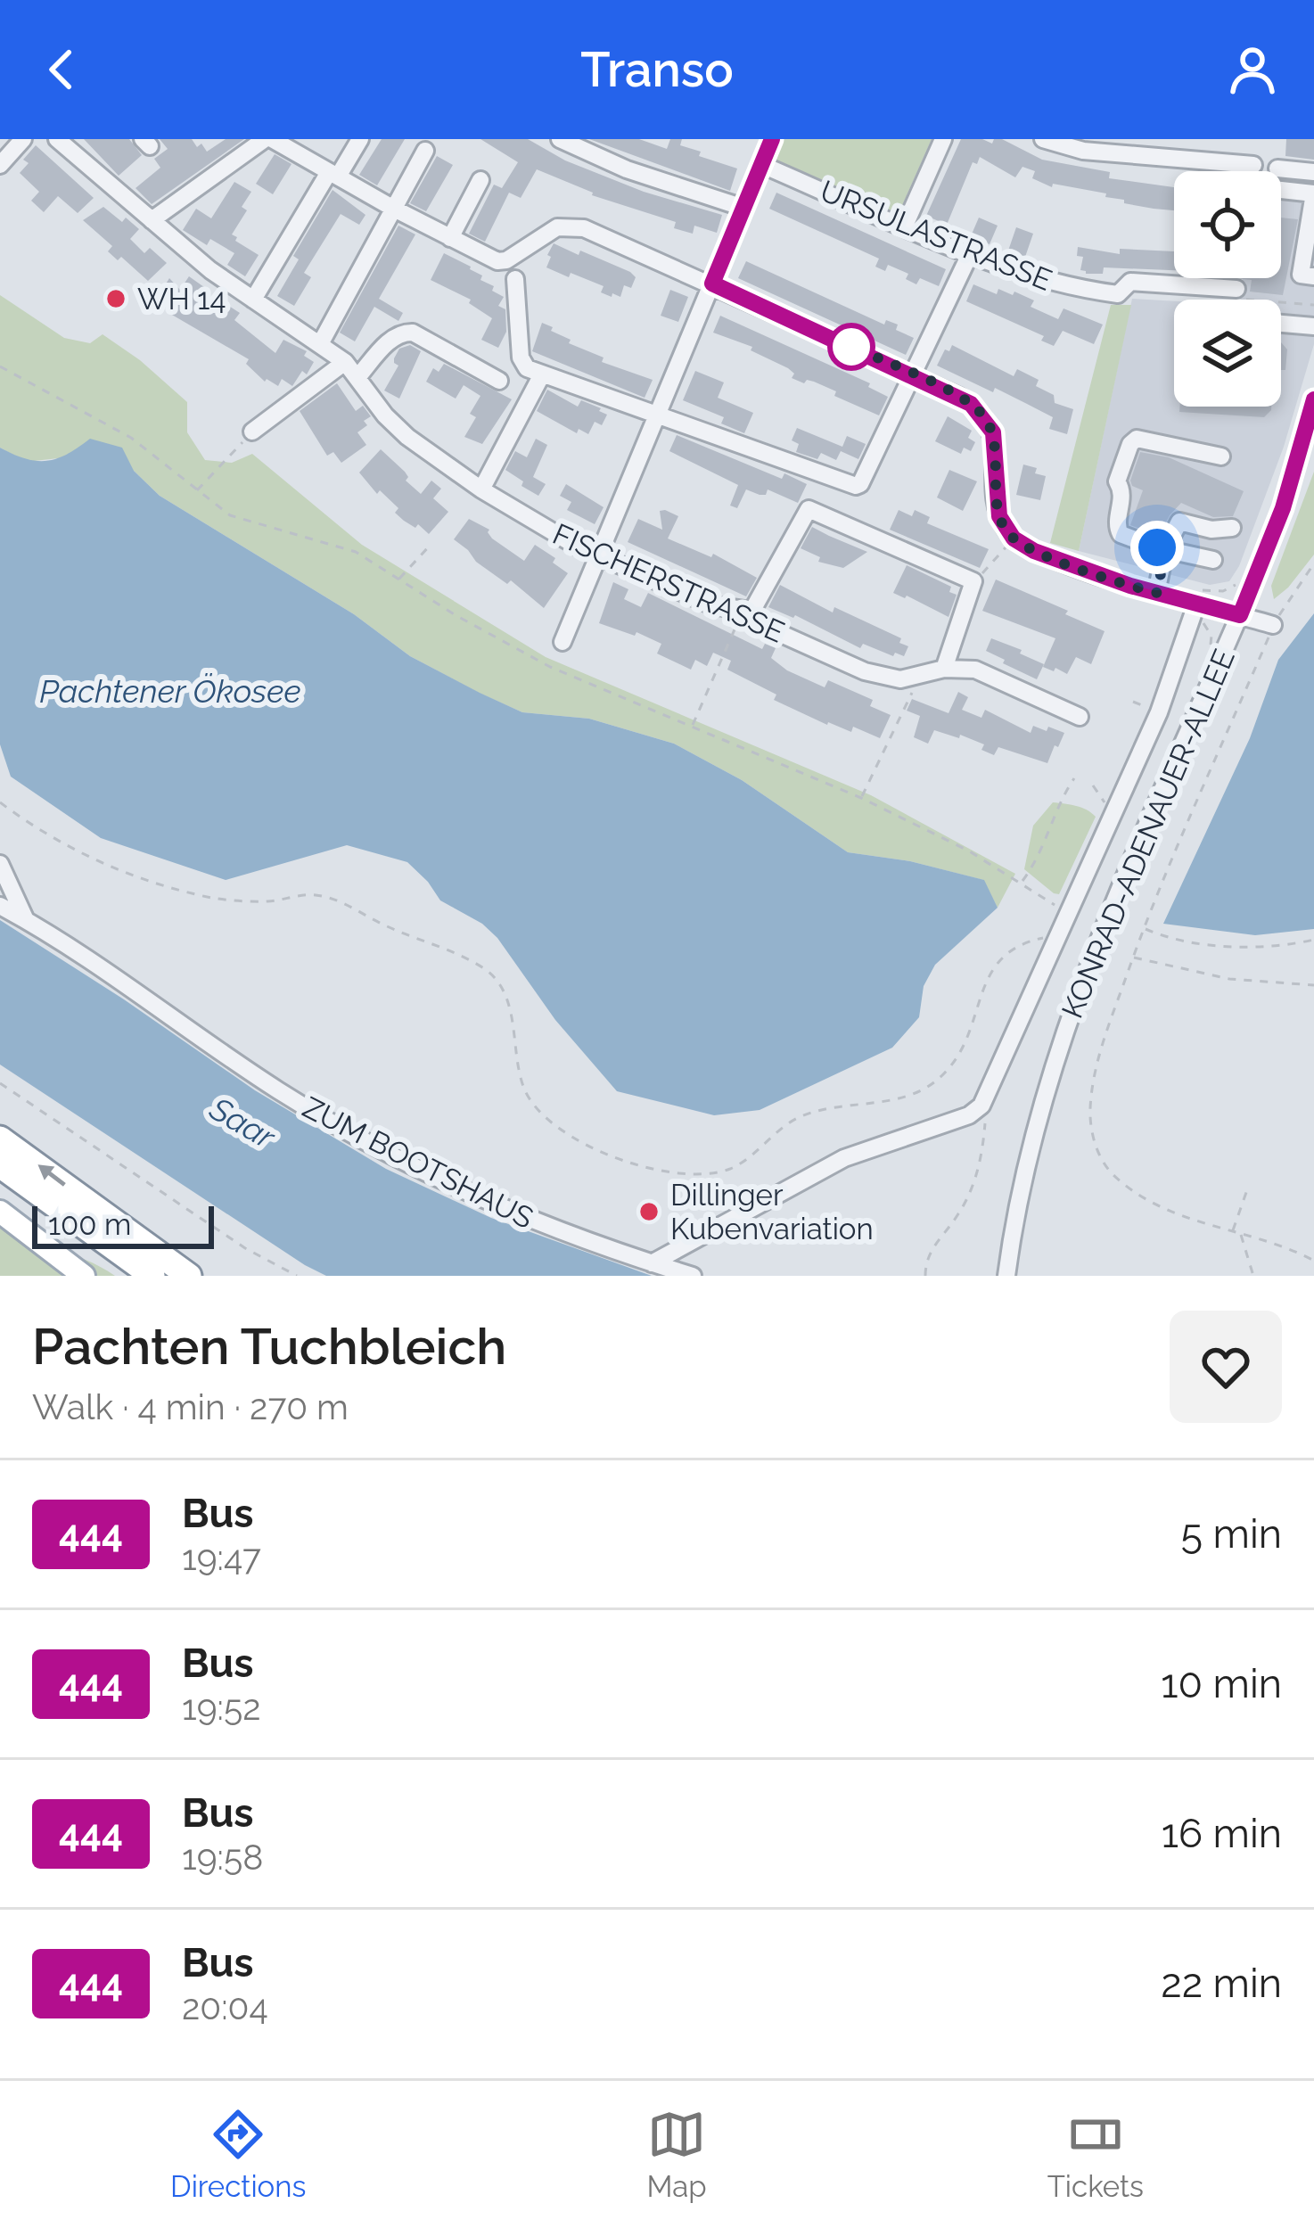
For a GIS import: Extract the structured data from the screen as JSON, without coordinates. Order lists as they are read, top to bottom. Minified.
{"streets":{"street":["URSULASTRASSE","FISCHERSTRASSE","KONRAD-ADENAUER-ALLEE","ZUM BOOTSHAUS"]},"water":["Pachtener Ökosee","Saar"],"places":["WH 14","Dillinger Kubenvariation"],"lines":["bus line 444"],"scale_bar":"100 m","page":{"header":"Transo","scale":"100 m","heading":["Pachten Tuchbleich","Walk · 4 min · 270 m"],"list":[{"mark":"444","name":"Bus","note":"19:47","value":"5 min"},{"mark":"444","name":"Bus","note":"19:52","value":"10 min"},{"mark":"444","name":"Bus","note":"19:58","value":"16 min"},{"mark":"444","name":"Bus","note":"20:04","value":"22 min"}],"tabs":["Directions","Map","Tickets"]}}
